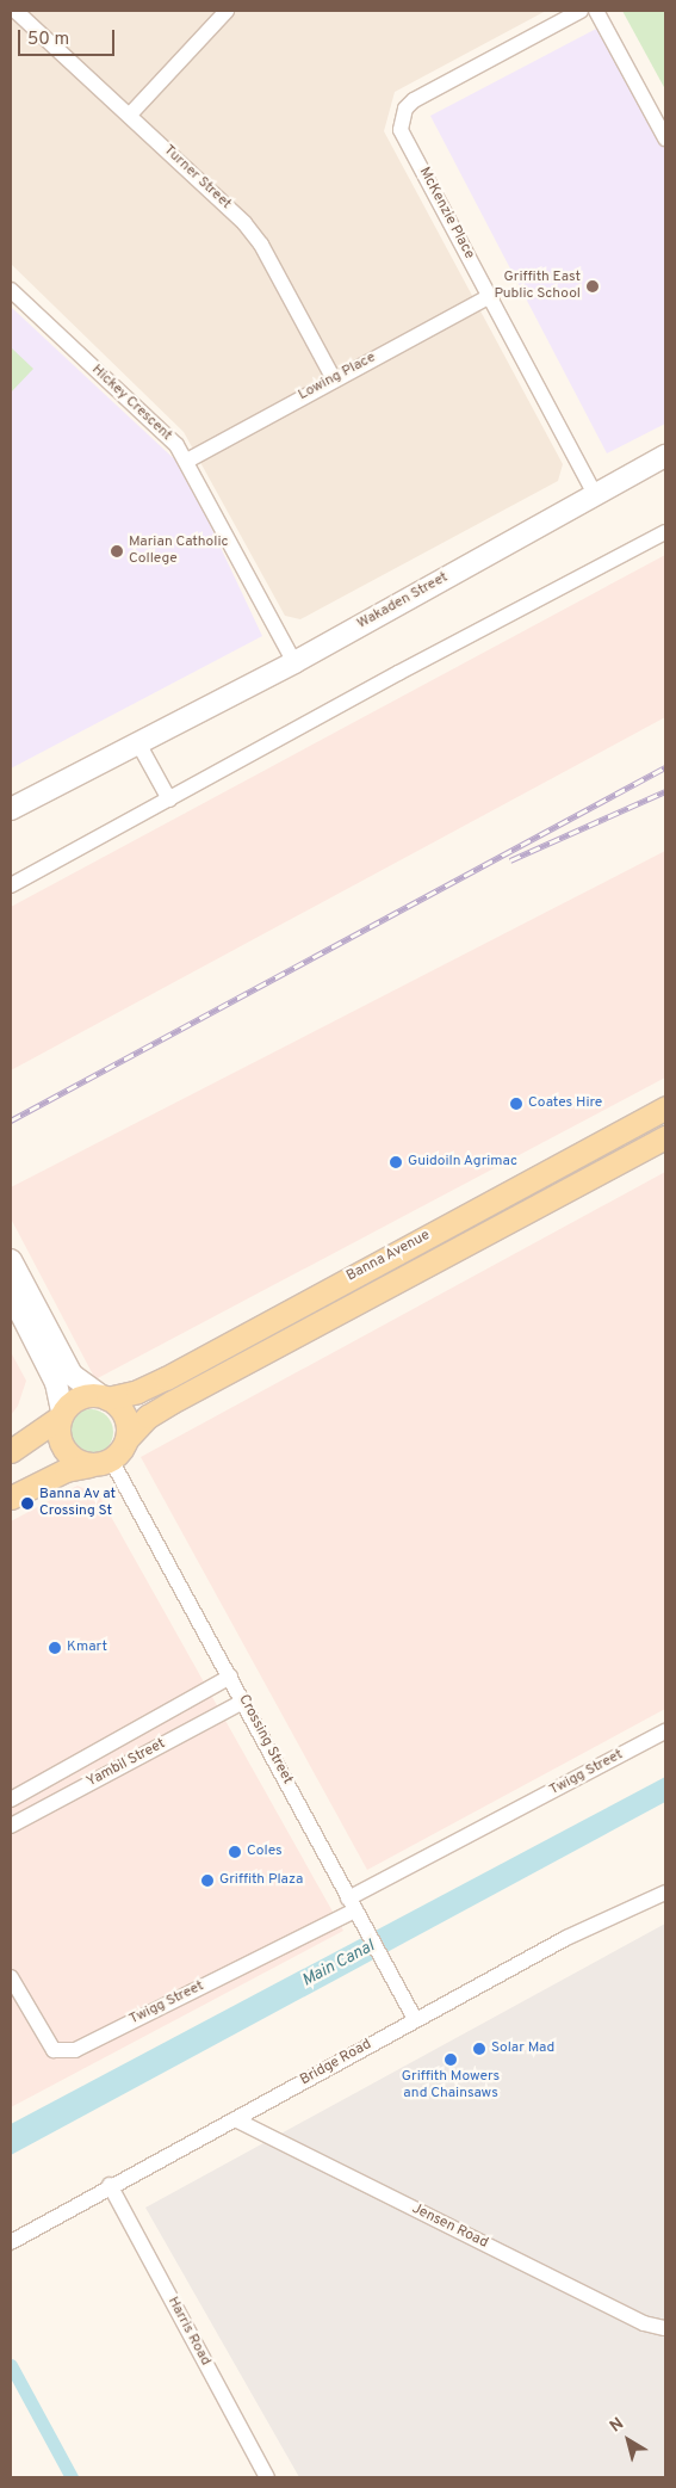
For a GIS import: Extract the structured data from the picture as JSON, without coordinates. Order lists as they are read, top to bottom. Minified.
{"streets":{"main road":["Wakaden Street","Banna Avenue"],"street":["Turner Street","McKenzie Place","Lowing Place","Hickey Crescent","Crossing Street","Yambil Street","Twigg Street","Bridge Road","Jensen Road","Harris Road"]},"crossings":[["Turner Street","Lowing Place"],["McKenzie Place","Lowing Place"],["McKenzie Place","Wakaden Street"],["Lowing Place","Hickey Crescent"],["Hickey Crescent","Wakaden Street"],["Banna Avenue","Crossing Street"],["Crossing Street","Yambil Street"],["Crossing Street","Twigg Street"],["Crossing Street","Bridge Road"],["Bridge Road","Jensen Road"],["Bridge Road","Harris Road"]],"water":["Main Canal"],"places":["Griffith East Public School","Marian Catholic College","Coates Hire","Guidoiln Agrimac","Banna Av at Crossing St","Kmart","Coles","Griffith Plaza","Solar Mad","Griffith Mowers and Chainsaws"],"scale_bar":"50 m","north":"top left"}
